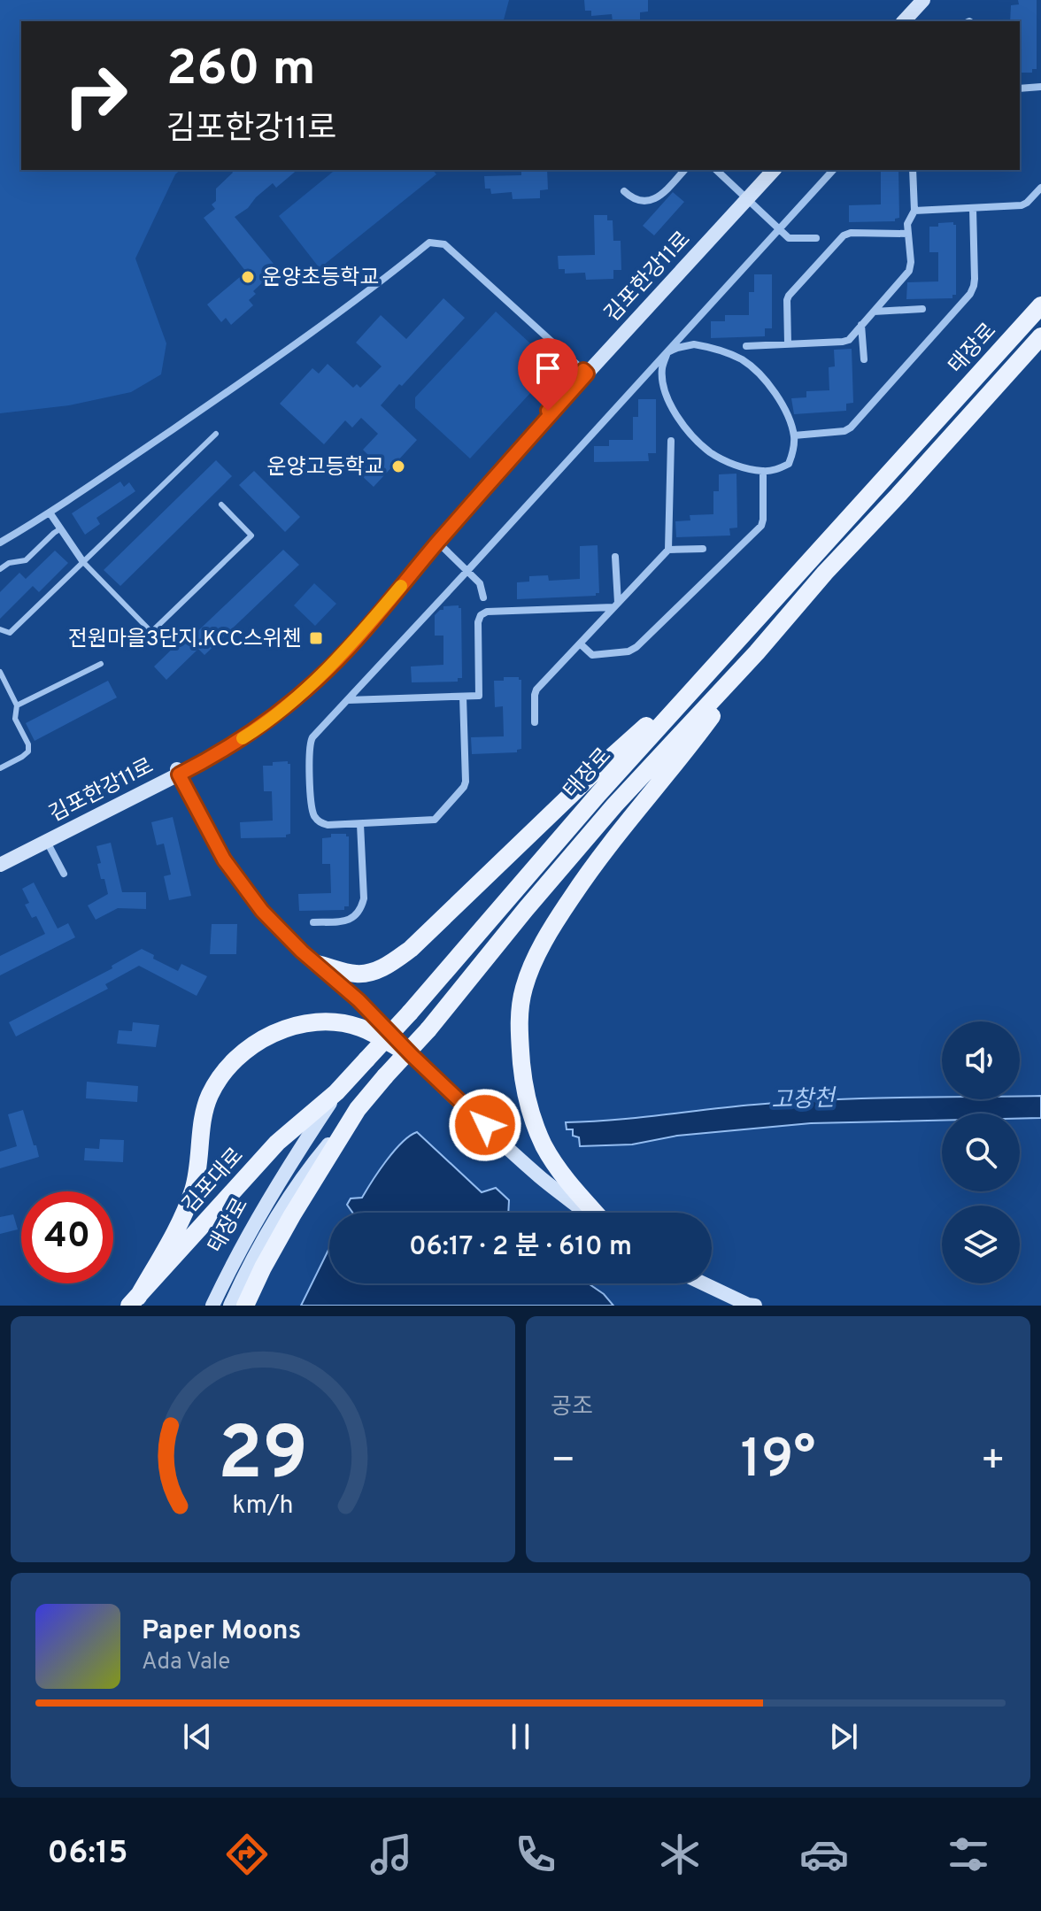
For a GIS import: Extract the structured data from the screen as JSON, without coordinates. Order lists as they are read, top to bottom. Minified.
{"streets":{"main road":["태장로","김포대로"],"street":["김포한강11로"]},"crossings":[["태장로","김포대로"]],"water":["고창천"],"places":{"other":["운양초등학교","운양고등학교"],"transit":["전원마을3단지.KCC스위첸"]},"page":{"turn":["260 m","김포한강11로"],"limit":"40","trip":"06:17 · 2 분 · 610 m","tile":"공조","heat":["−","19°","+"],"song":["Paper Moons","Ada Vale"],"tabs":"06:15","gauge":["29","km/h"]}}
